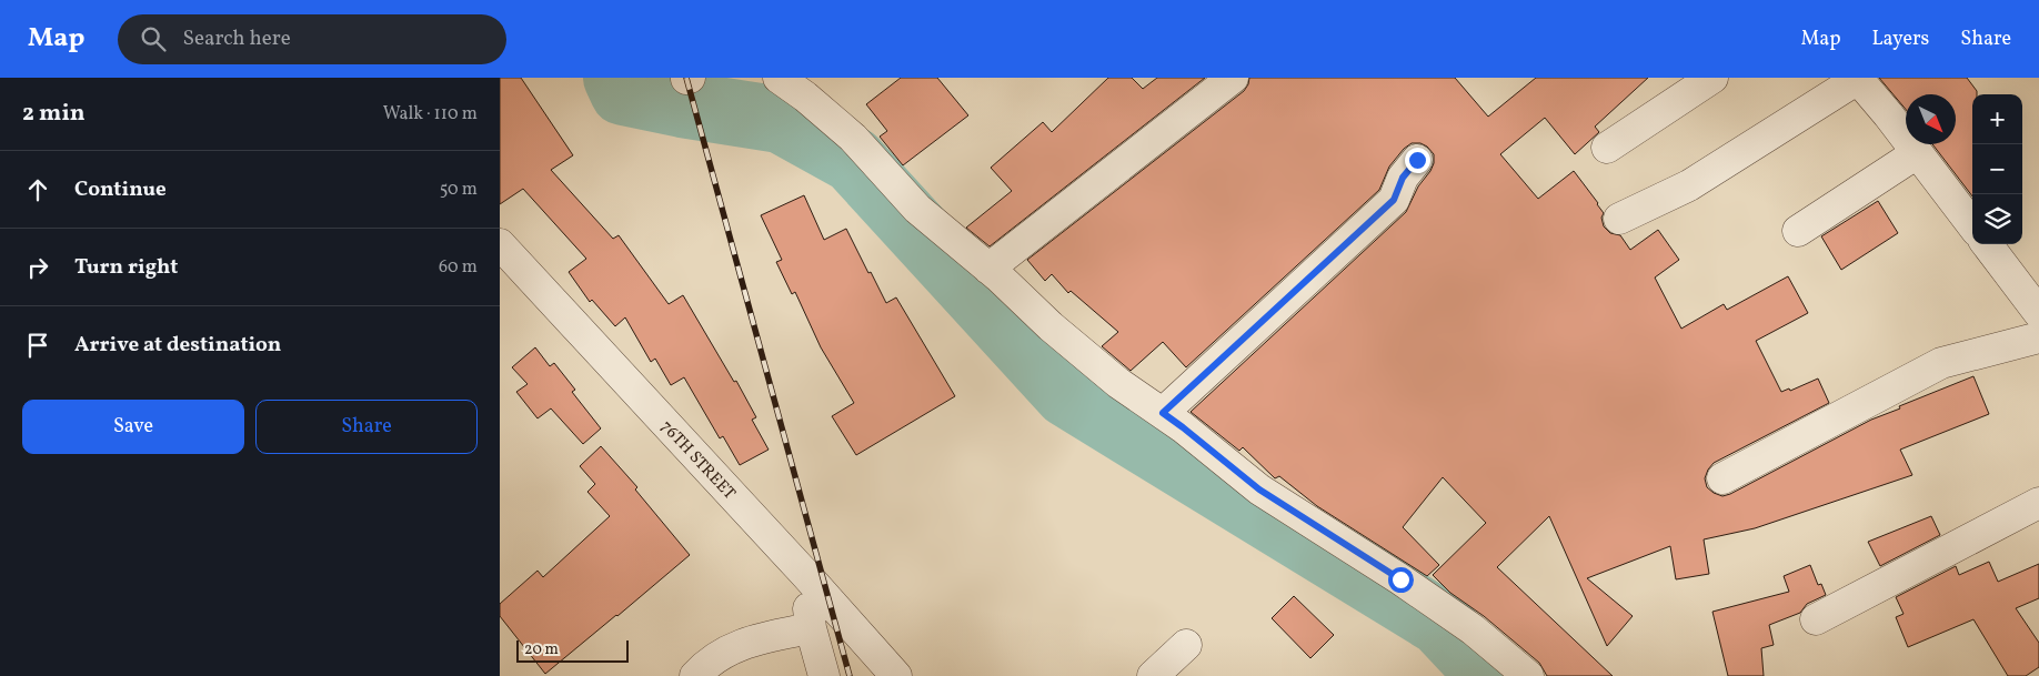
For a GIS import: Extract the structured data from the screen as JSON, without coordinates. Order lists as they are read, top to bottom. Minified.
{"streets":{"street":["76TH STREET"]},"scale_bar":"20 m","north":"bottom right","page":{"header":"Map","search":"Search here","nav":["Map","Layers","Share"],"heading":["2 min","Walk · 110 m"],"map_buttons":["+","−"],"list":[["Continue","50 m"],["Turn right","60 m"],"Arrive at destination"],"buttons":["Save","Share"],"scale":"20 m"}}
